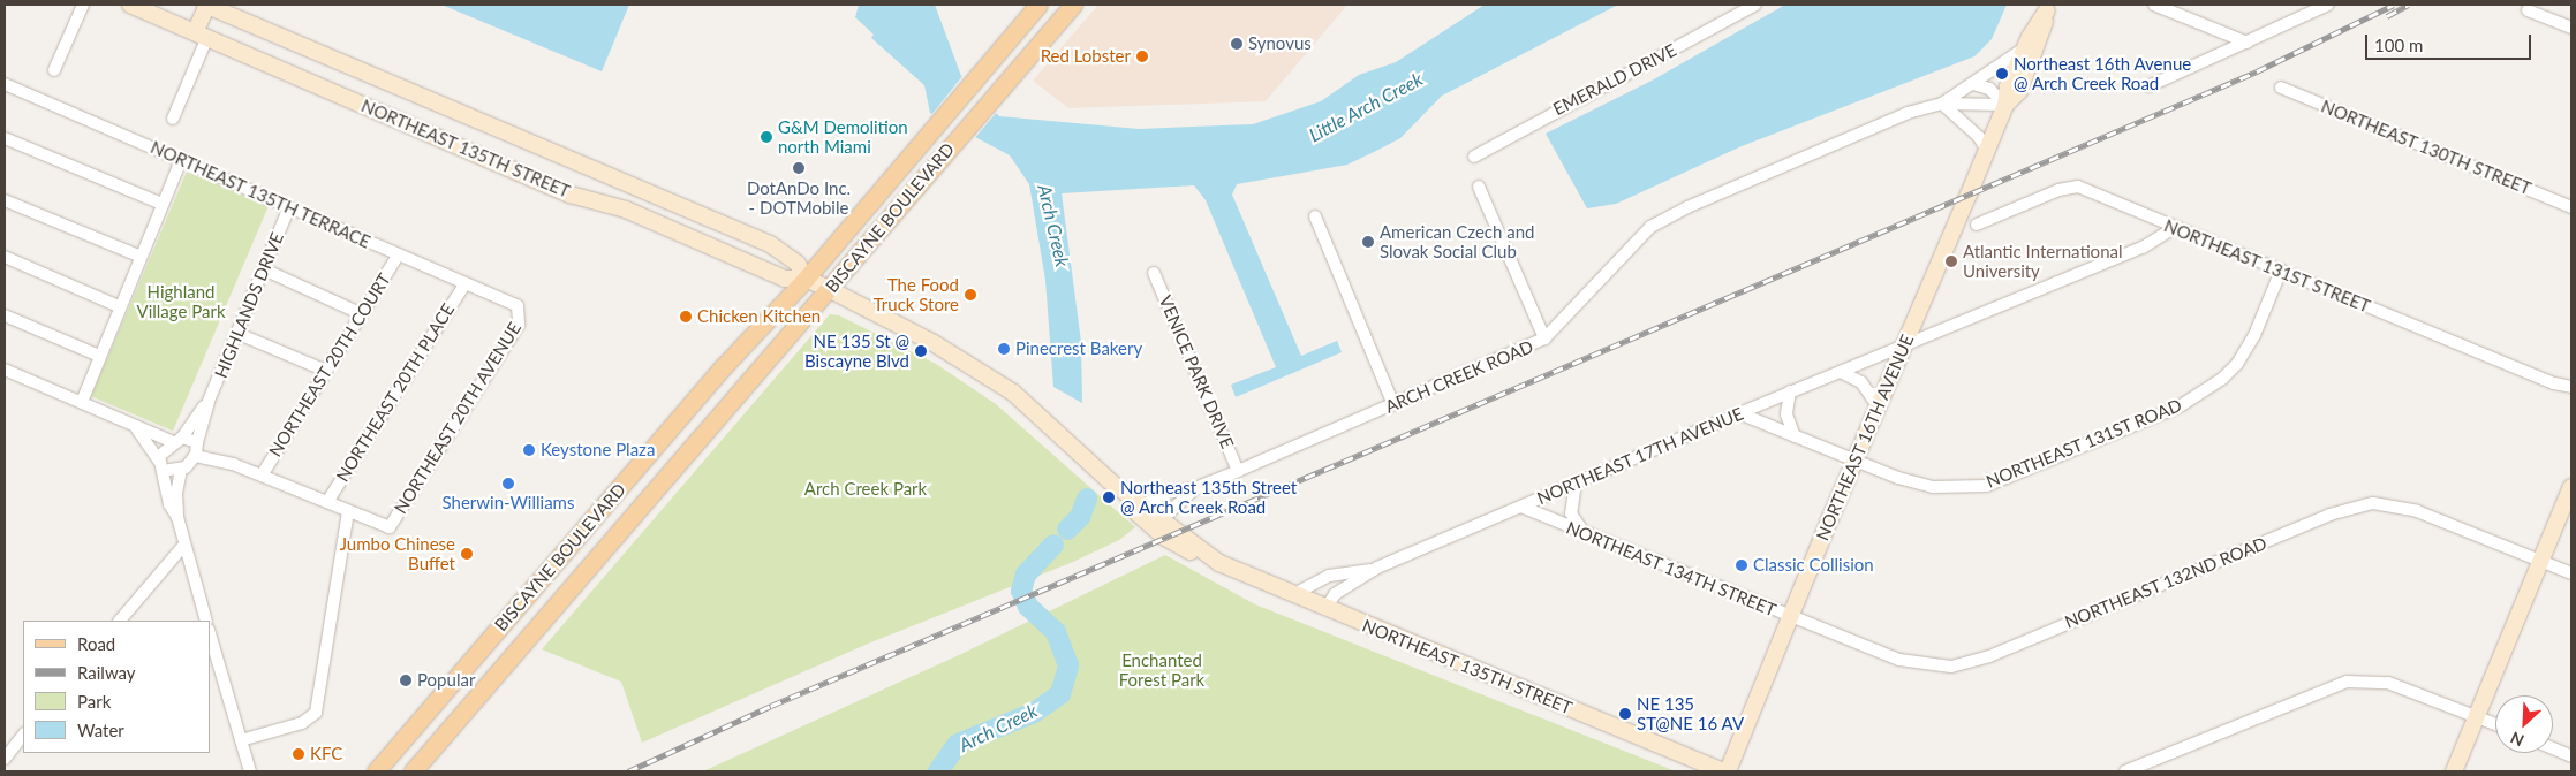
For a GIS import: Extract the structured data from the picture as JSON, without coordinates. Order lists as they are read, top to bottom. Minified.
{"streets":{"main road":["BISCAYNE BOULEVARD"],"street":["EMERALD DRIVE","NORTHEAST 130TH STREET","NORTHEAST 135TH STREET","NORTHEAST 135TH TERRACE","NORTHEAST 131ST STREET","HIGHLANDS DRIVE","NORTHEAST 20TH COURT","VENICE PARK DRIVE","ARCH CREEK ROAD","NORTHEAST 20TH PLACE","NORTHEAST 20TH AVENUE","NORTHEAST 16TH AVENUE","NORTHEAST 131ST ROAD","NORTHEAST 17TH AVENUE","NORTHEAST 134TH STREET","NORTHEAST 132ND ROAD"]},"crossings":[["NORTHEAST 135TH STREET","BISCAYNE BOULEVARD"],["NORTHEAST 135TH STREET","ARCH CREEK ROAD"],["NORTHEAST 135TH STREET","NORTHEAST 17TH AVENUE"],["NORTHEAST 135TH TERRACE","HIGHLANDS DRIVE"],["NORTHEAST 135TH TERRACE","NORTHEAST 20TH COURT"],["NORTHEAST 135TH TERRACE","NORTHEAST 20TH PLACE"],["NORTHEAST 135TH TERRACE","NORTHEAST 20TH AVENUE"],["NORTHEAST 131ST STREET","NORTHEAST 131ST ROAD"],["NORTHEAST 131ST STREET","NORTHEAST 17TH AVENUE"],["VENICE PARK DRIVE","ARCH CREEK ROAD"],["ARCH CREEK ROAD","NORTHEAST 16TH AVENUE"],["NORTHEAST 16TH AVENUE","NORTHEAST 131ST ROAD"],["NORTHEAST 16TH AVENUE","NORTHEAST 17TH AVENUE"],["NORTHEAST 16TH AVENUE","NORTHEAST 134TH STREET"],["NORTHEAST 16TH AVENUE","NORTHEAST 132ND ROAD"],["NORTHEAST 131ST ROAD","NORTHEAST 17TH AVENUE"],["NORTHEAST 17TH AVENUE","NORTHEAST 134TH STREET"],["NORTHEAST 134TH STREET","NORTHEAST 132ND ROAD"]],"water":["Little Arch Creek","Arch Creek"],"parks":["Highland Village Park","Arch Creek Park","Enchanted Forest Park"],"places":["Synovus","Red Lobster","Northeast 16th Avenue @ Arch Creek Road","G&M Demolition north Miami","DotAnDo Inc. - DOTMobile","American Czech and Slovak Social Club","Atlantic International University","The Food Truck Store","Chicken Kitchen","Pinecrest Bakery","NE 135 St @ Biscayne Blvd","Keystone Plaza","Sherwin-Williams","Northeast 135th Street @ Arch Creek Road","Jumbo Chinese Buffet","Classic Collision","Popular","NE 135 ST@NE 16 AV","KFC"],"legend":["Road","Railway","Park","Water"],"scale_bar":"100 m","north":"bottom left"}
